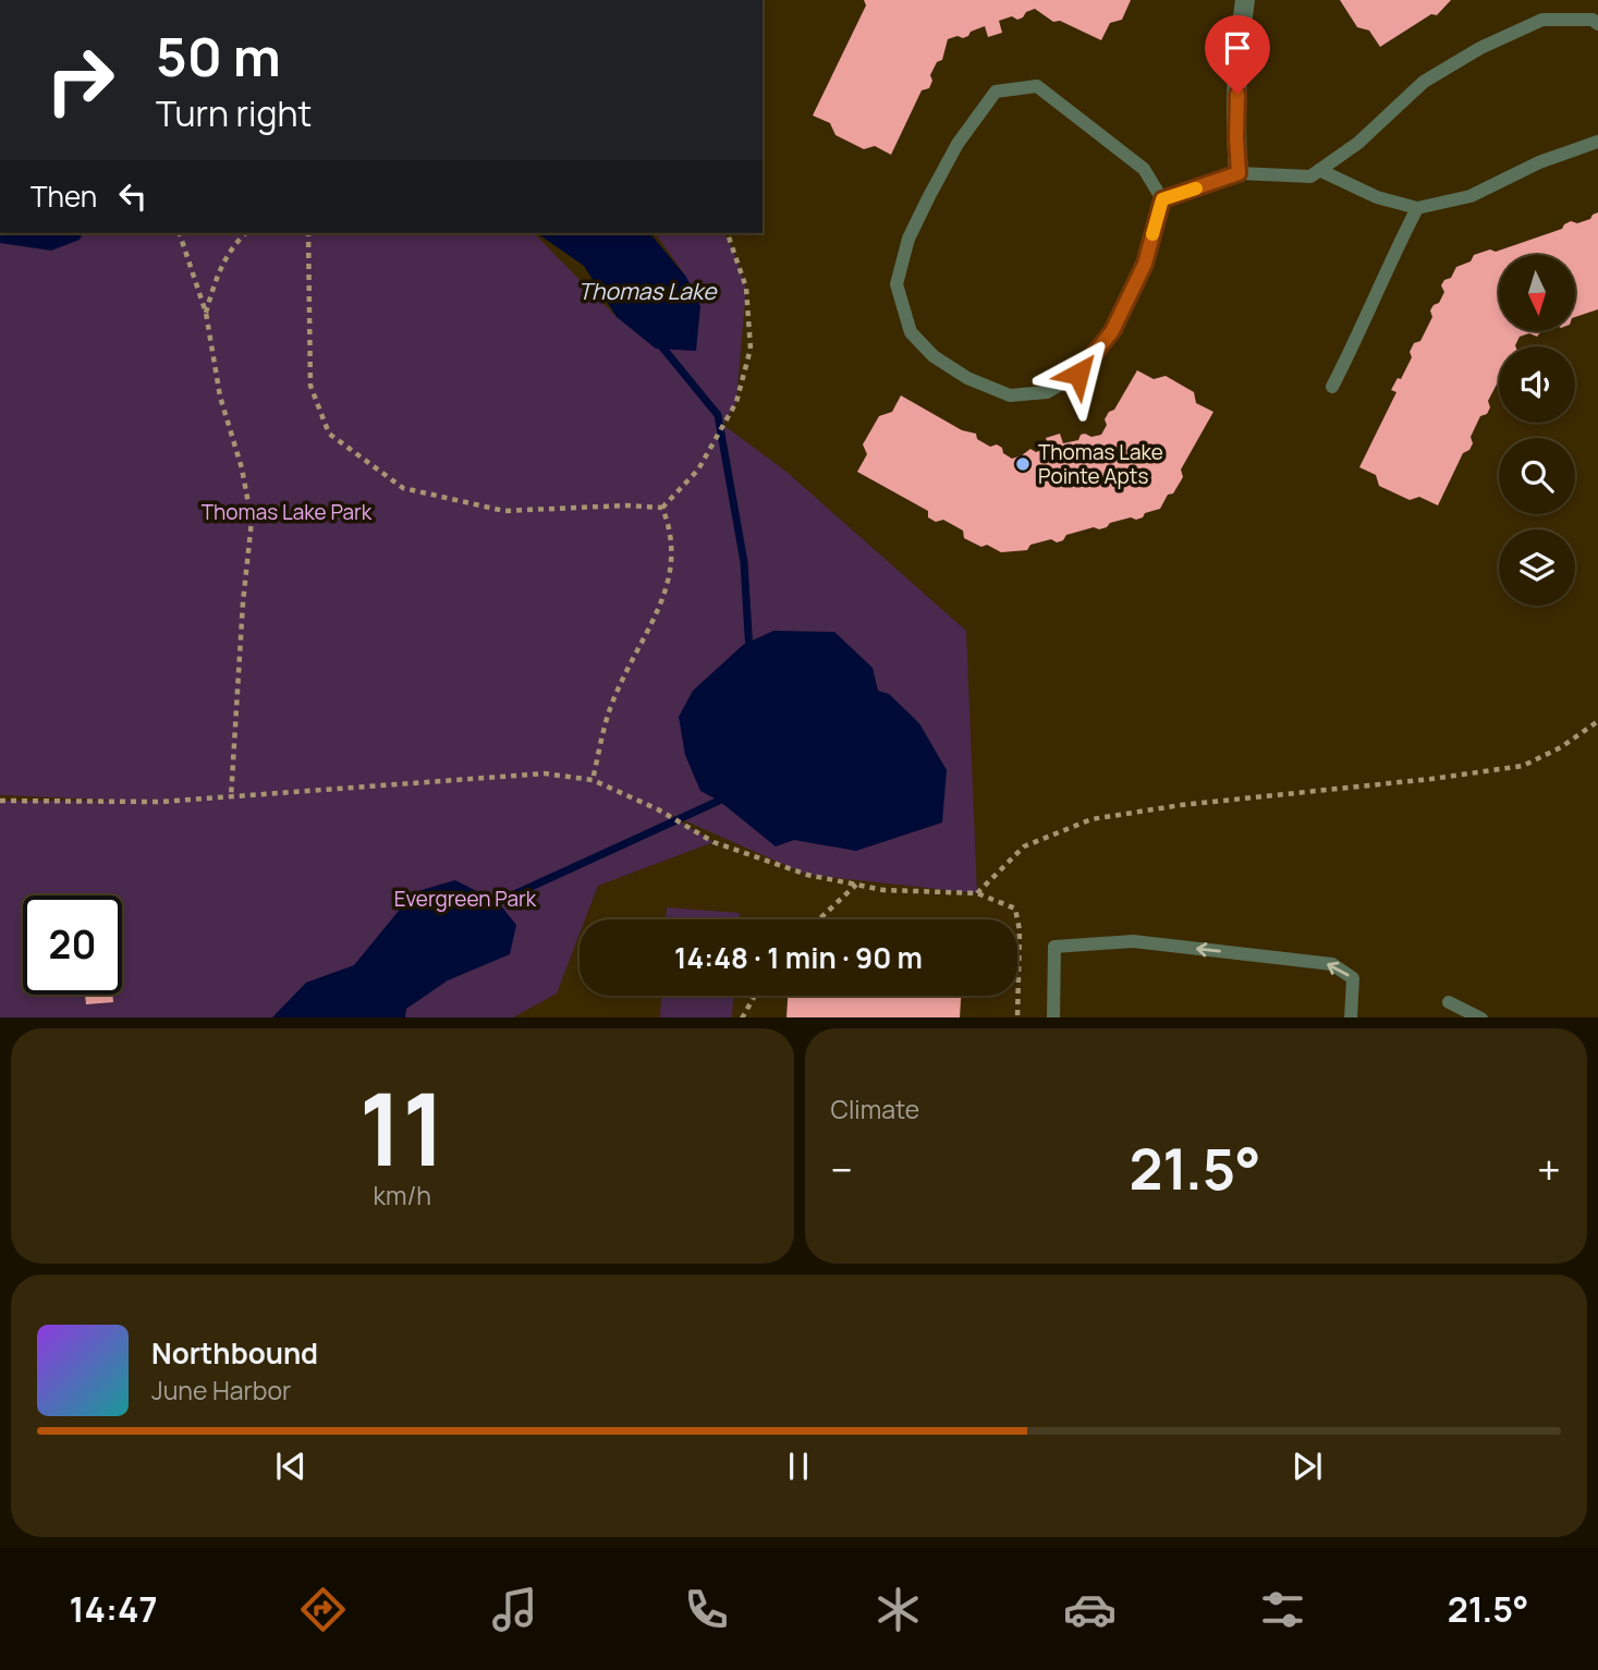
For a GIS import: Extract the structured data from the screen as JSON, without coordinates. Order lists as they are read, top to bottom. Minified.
{"water":["Thomas Lake"],"parks":["Thomas Lake Park","Evergreen Park"],"places":["Thomas Lake Pointe Apts"],"north":"bottom","page":{"turn":["50 m","Turn right"],"then":"Then","limit":"20","trip":"14:48 · 1 min · 90 m","tile":[["11","km/h"],"Climate"],"heat":["−","21.5°","+"],"song":["Northbound","June Harbor"],"tabs":["14:47","21.5°"]}}
